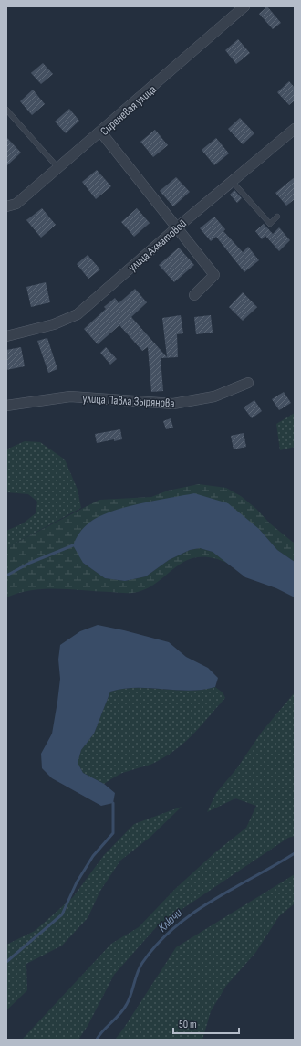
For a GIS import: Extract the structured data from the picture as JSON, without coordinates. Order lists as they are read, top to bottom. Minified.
{"streets":{"street":["Сиреневая улица","улица Ахматовой","улица Павла Зырянова"]},"water":["Ключи"],"scale_bar":"50 m"}
